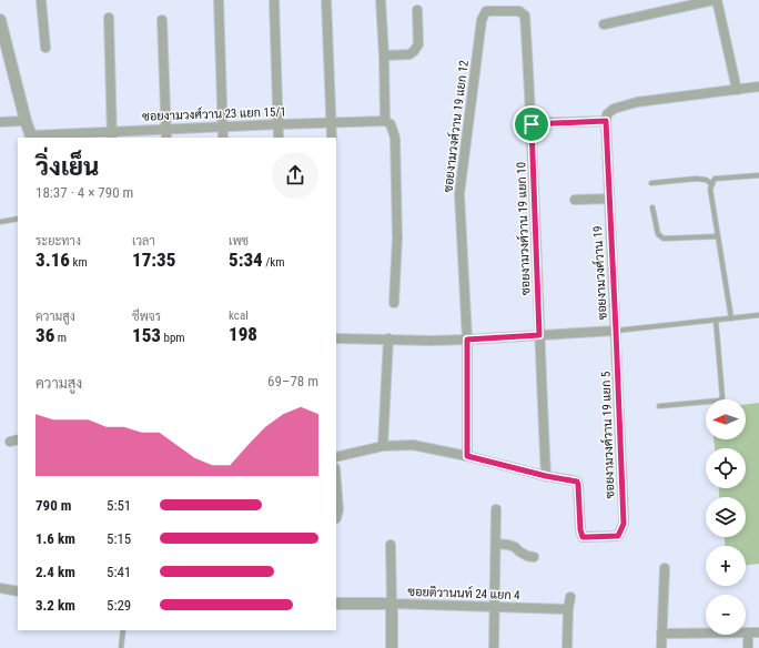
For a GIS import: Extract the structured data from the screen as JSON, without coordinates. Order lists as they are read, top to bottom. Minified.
{"streets":{"street":["ซอยงามวงศ์วาน 23 แยก 15/1","ซอยงามวงศ์วาน 19 แยก 12","ซอยงามวงศ์วาน 19 แยก 10","ซอยงามวงศ์วาน 19","ซอยงามวงศ์วาน 19 แยก 5","ซอยติวานนท์ 24 แยก 4"]},"crossings":[["ซอยงามวงศ์วาน 19 แยก 12","ซอยงามวงศ์วาน 19 แยก 10"],["ซอยงามวงศ์วาน 19 แยก 12","ซอยงามวงศ์วาน 19"],["ซอยงามวงศ์วาน 19 แยก 10","ซอยงามวงศ์วาน 19"],["ซอยงามวงศ์วาน 19 แยก 10","ซอยงามวงศ์วาน 19 แยก 5"],["ซอยงามวงศ์วาน 19","ซอยงามวงศ์วาน 19 แยก 5"]],"north":"left","page":{"heading":["วิ่งเย็น","18:37 · 4 × 790 m"],"stats":[["ระยะทาง","3.16 km"],["เวลา","17:35"],["เพซ","5:34 /km"],["ความสูง","36 m"],["ชีพจร","153 bpm"],["kcal","198"]],"chart":["ความสูง","69–78 m"],"map_buttons":["+","−"],"list":[{"name":"790 m","note":"5:51"},{"name":"1.6 km","note":"5:15"},{"name":"2.4 km","note":"5:41"},{"name":"3.2 km","note":"5:29"}]}}
